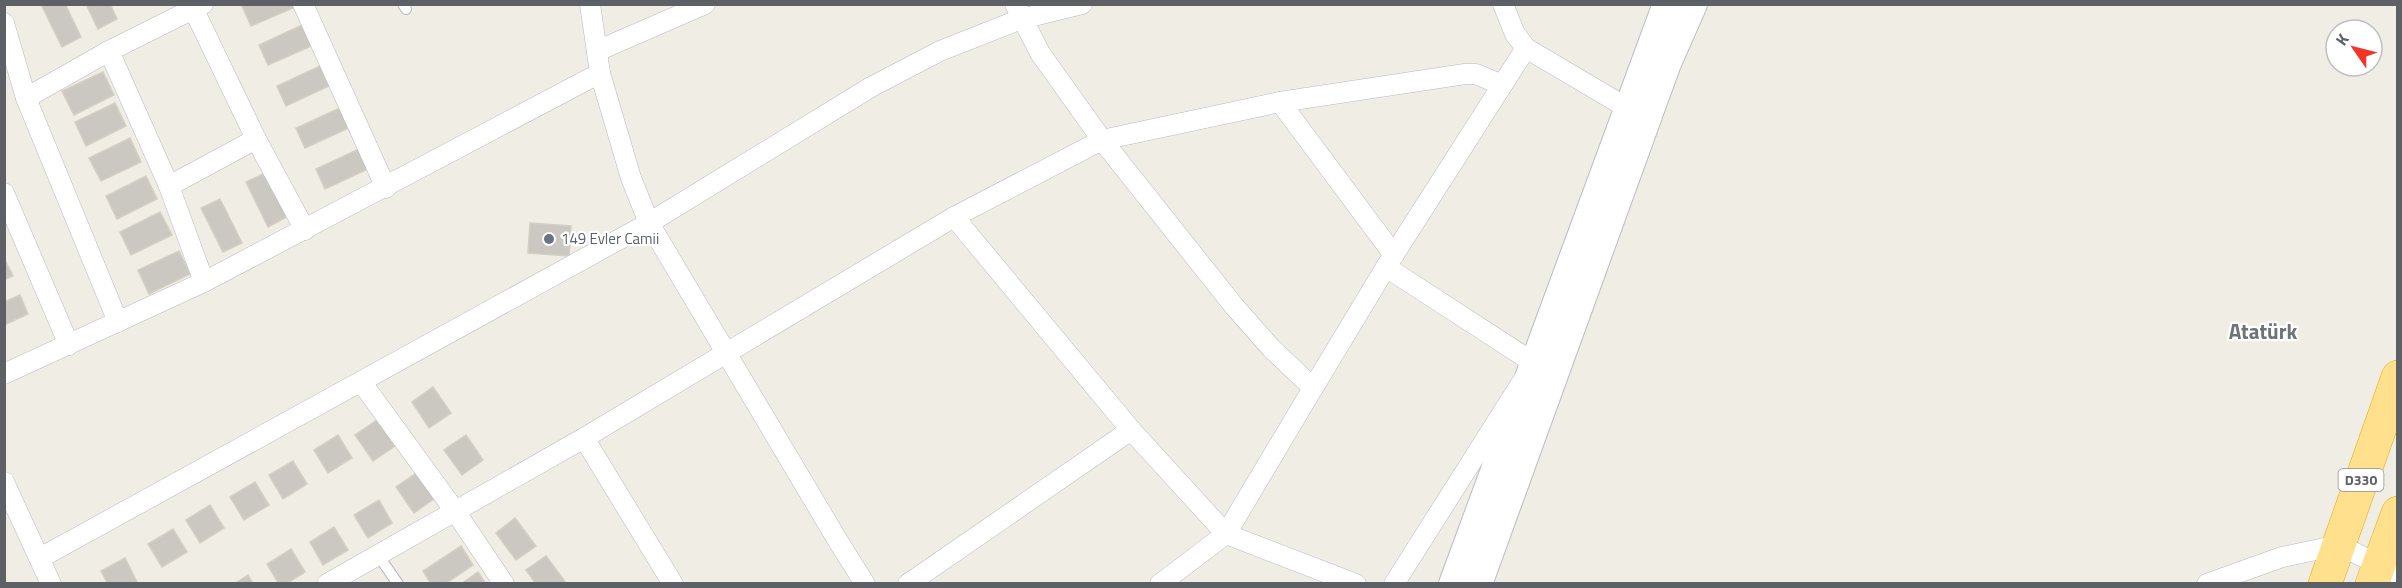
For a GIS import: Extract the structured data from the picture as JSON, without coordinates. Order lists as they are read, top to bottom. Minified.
{"streets":{"highway":["D330"]},"districts":["Atatürk"],"places":["149 Evler Camii"],"north":"top left"}
